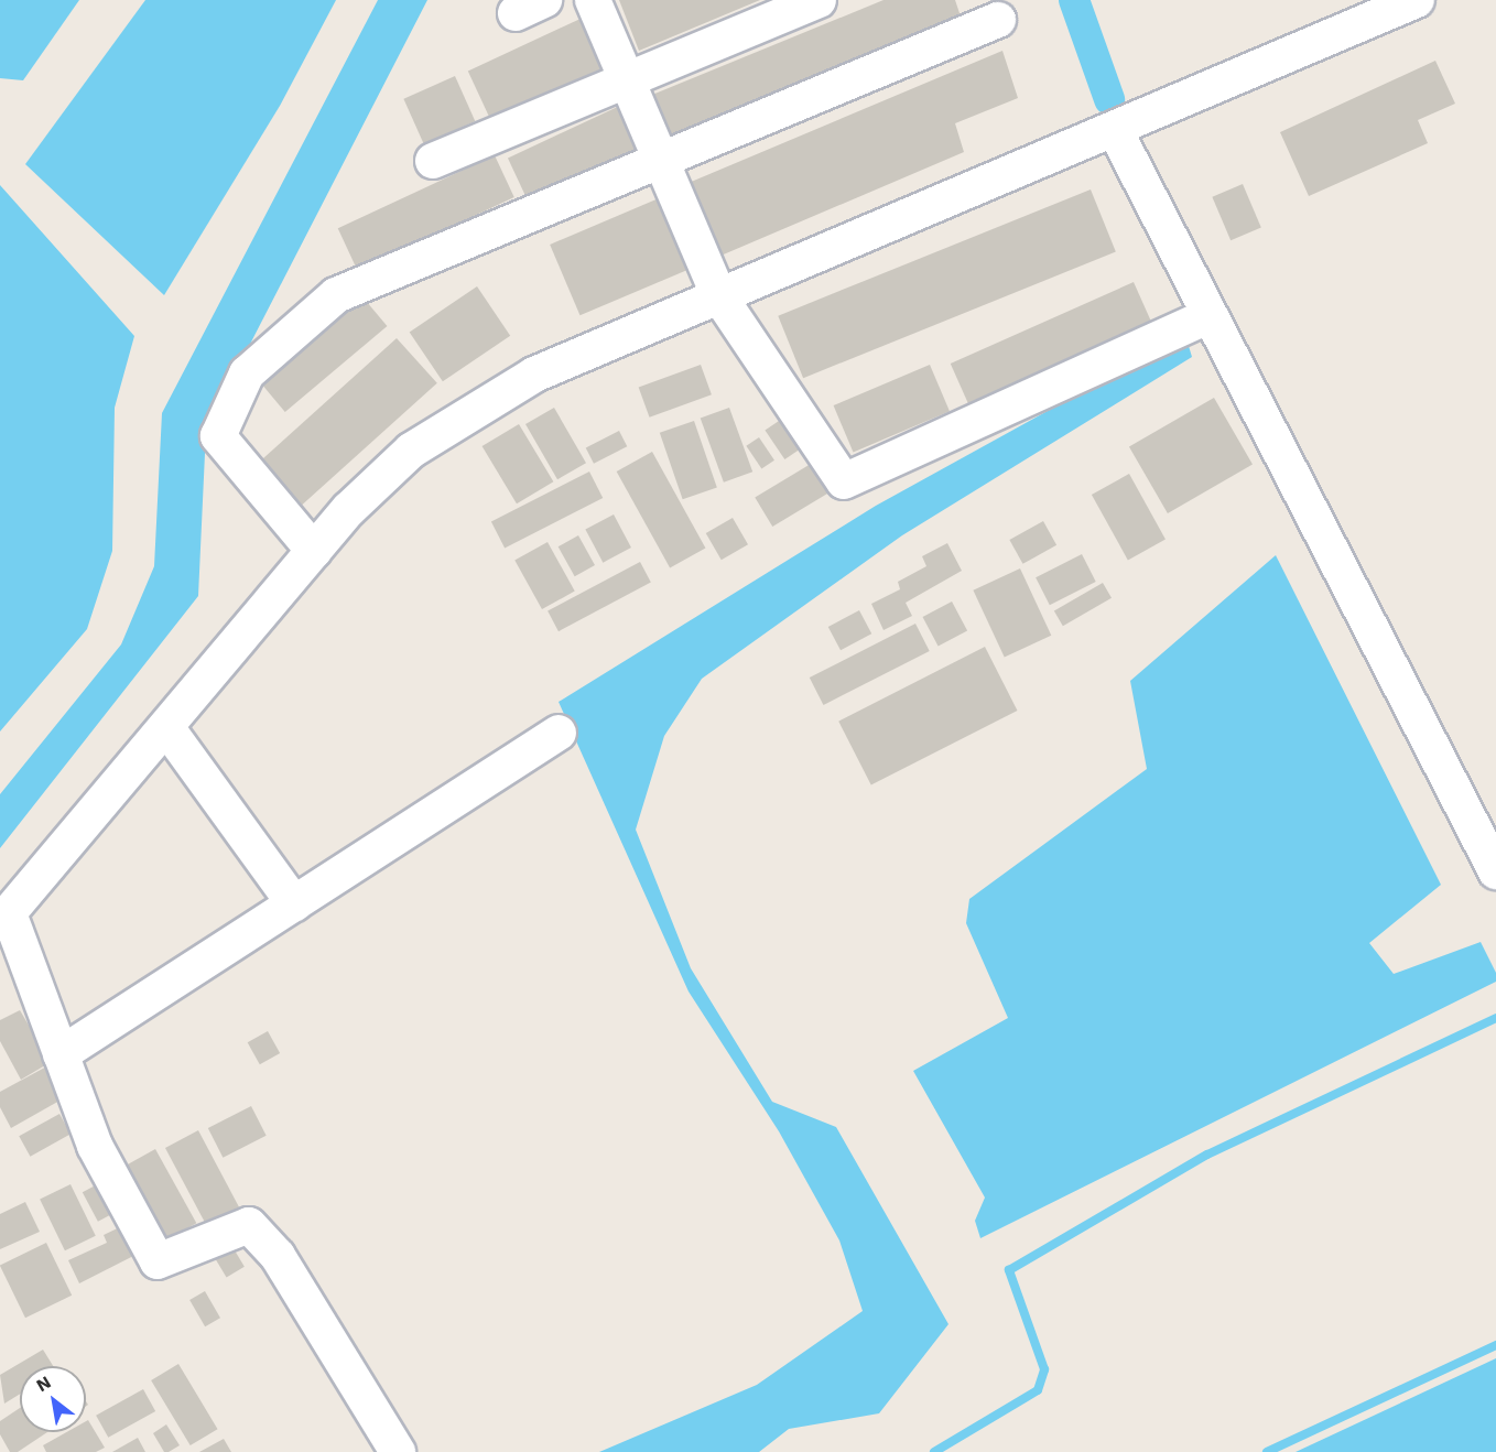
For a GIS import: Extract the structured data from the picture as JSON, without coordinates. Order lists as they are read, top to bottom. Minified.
{"north":"top left"}
